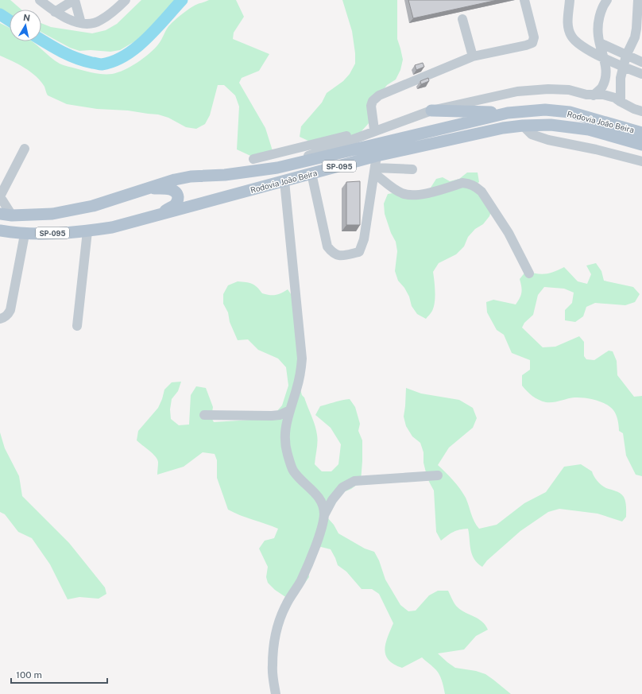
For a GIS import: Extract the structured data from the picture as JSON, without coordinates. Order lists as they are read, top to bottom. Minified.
{"streets":{"main road":["Rodovia João Beira","SP-095"]},"scale_bar":"100 m","north":"top"}
